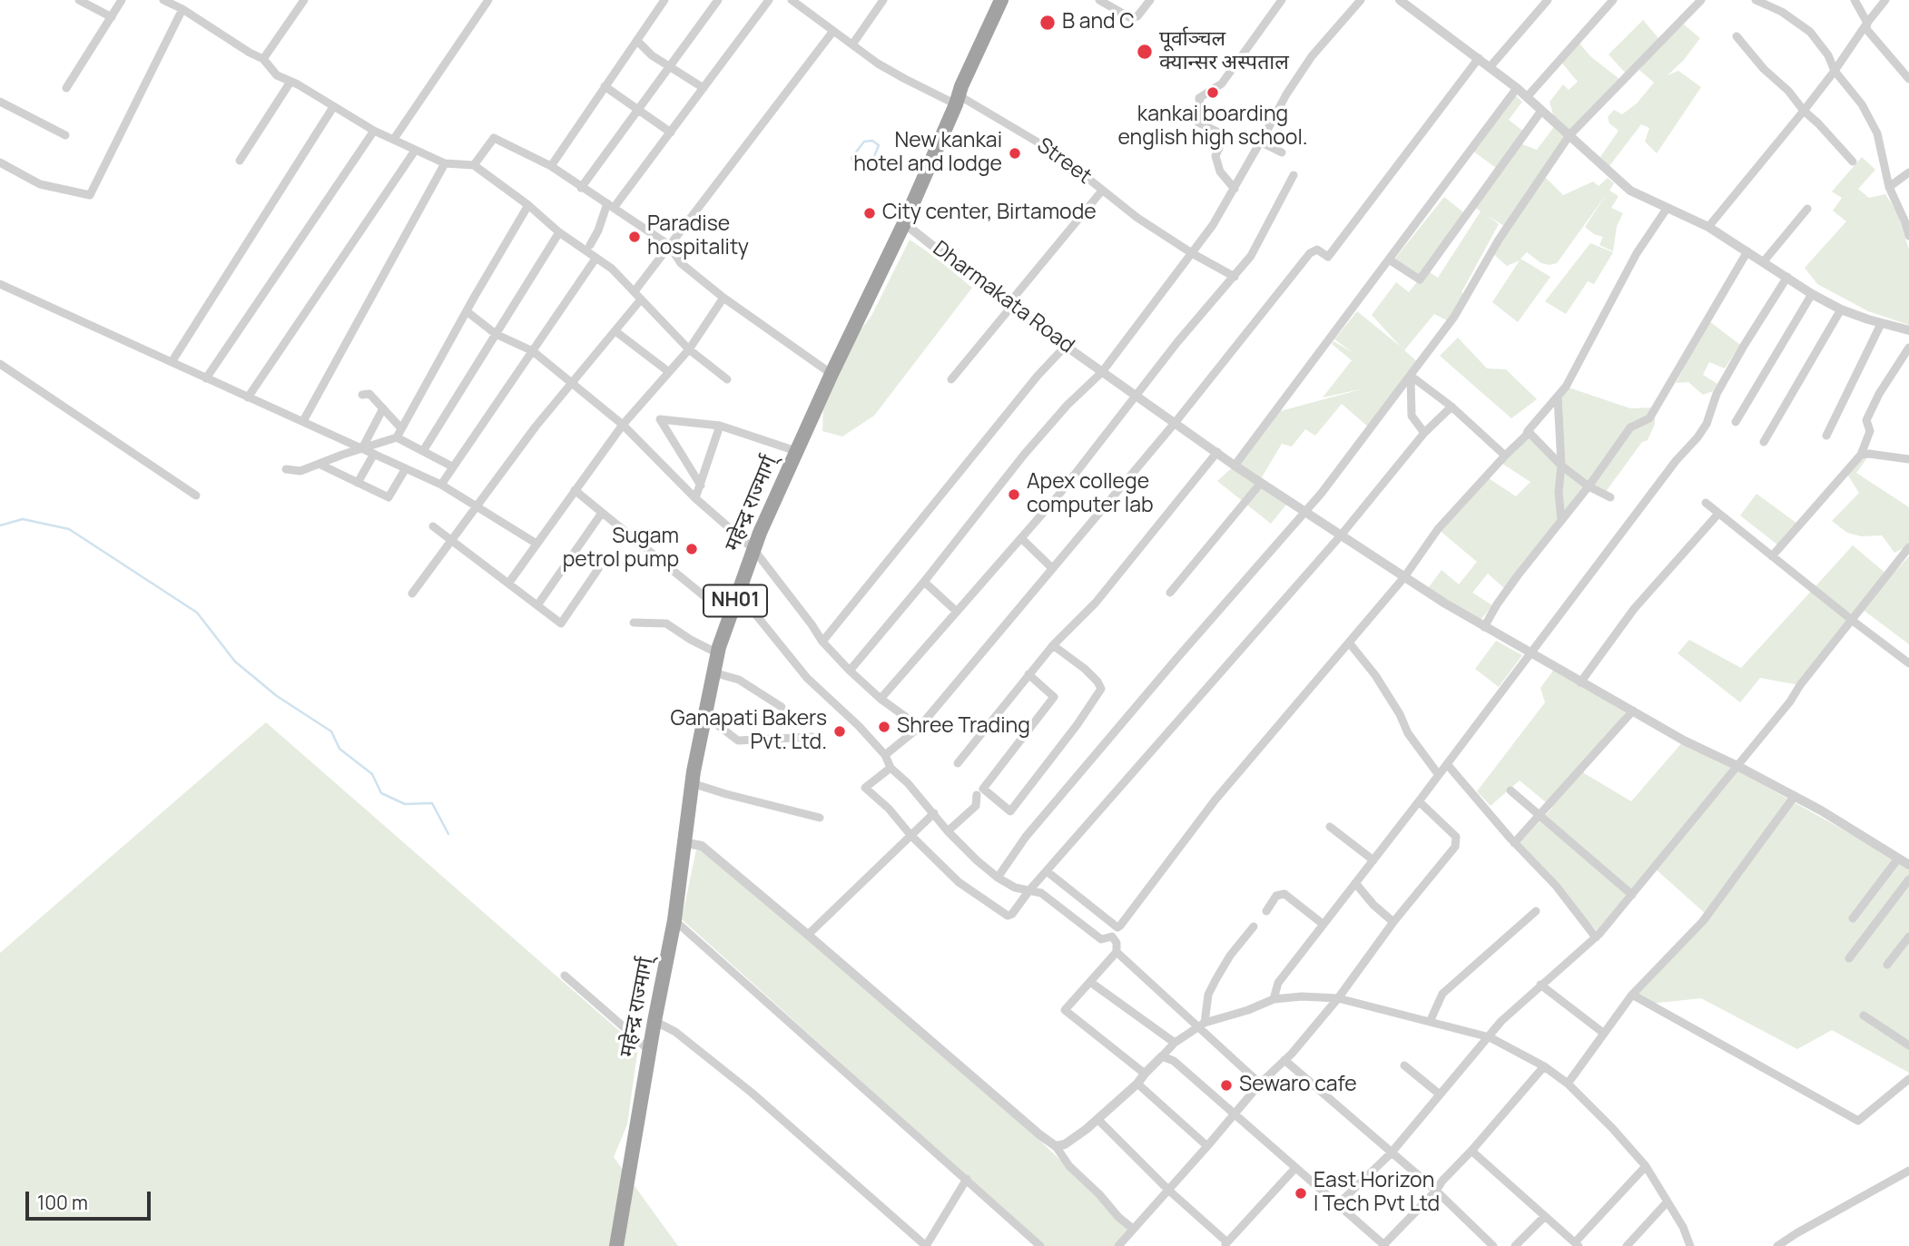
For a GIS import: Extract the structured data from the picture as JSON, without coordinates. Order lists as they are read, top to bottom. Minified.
{"streets":{"highway":["महेन्द्र राज्मार्ग्","NH01"],"street":["Street","Dharmakata Road"]},"crossings":[["Street","महेन्द्र राज्मार्ग्"],["Dharmakata Road","महेन्द्र राज्मार्ग्"]],"places":["B and C","पूर्वाञ्चल क्यान्सर अस्पताल","kankai boarding english high school.","New kankai hotel and lodge","City center, Birtamode","Paradise hospitality","Apex college computer lab","Sugam petrol pump","Shree Trading","Ganapati Bakers Pvt. Ltd.","Sewaro cafe","East Horizon I Tech Pvt Ltd"],"scale_bar":"100 m"}
